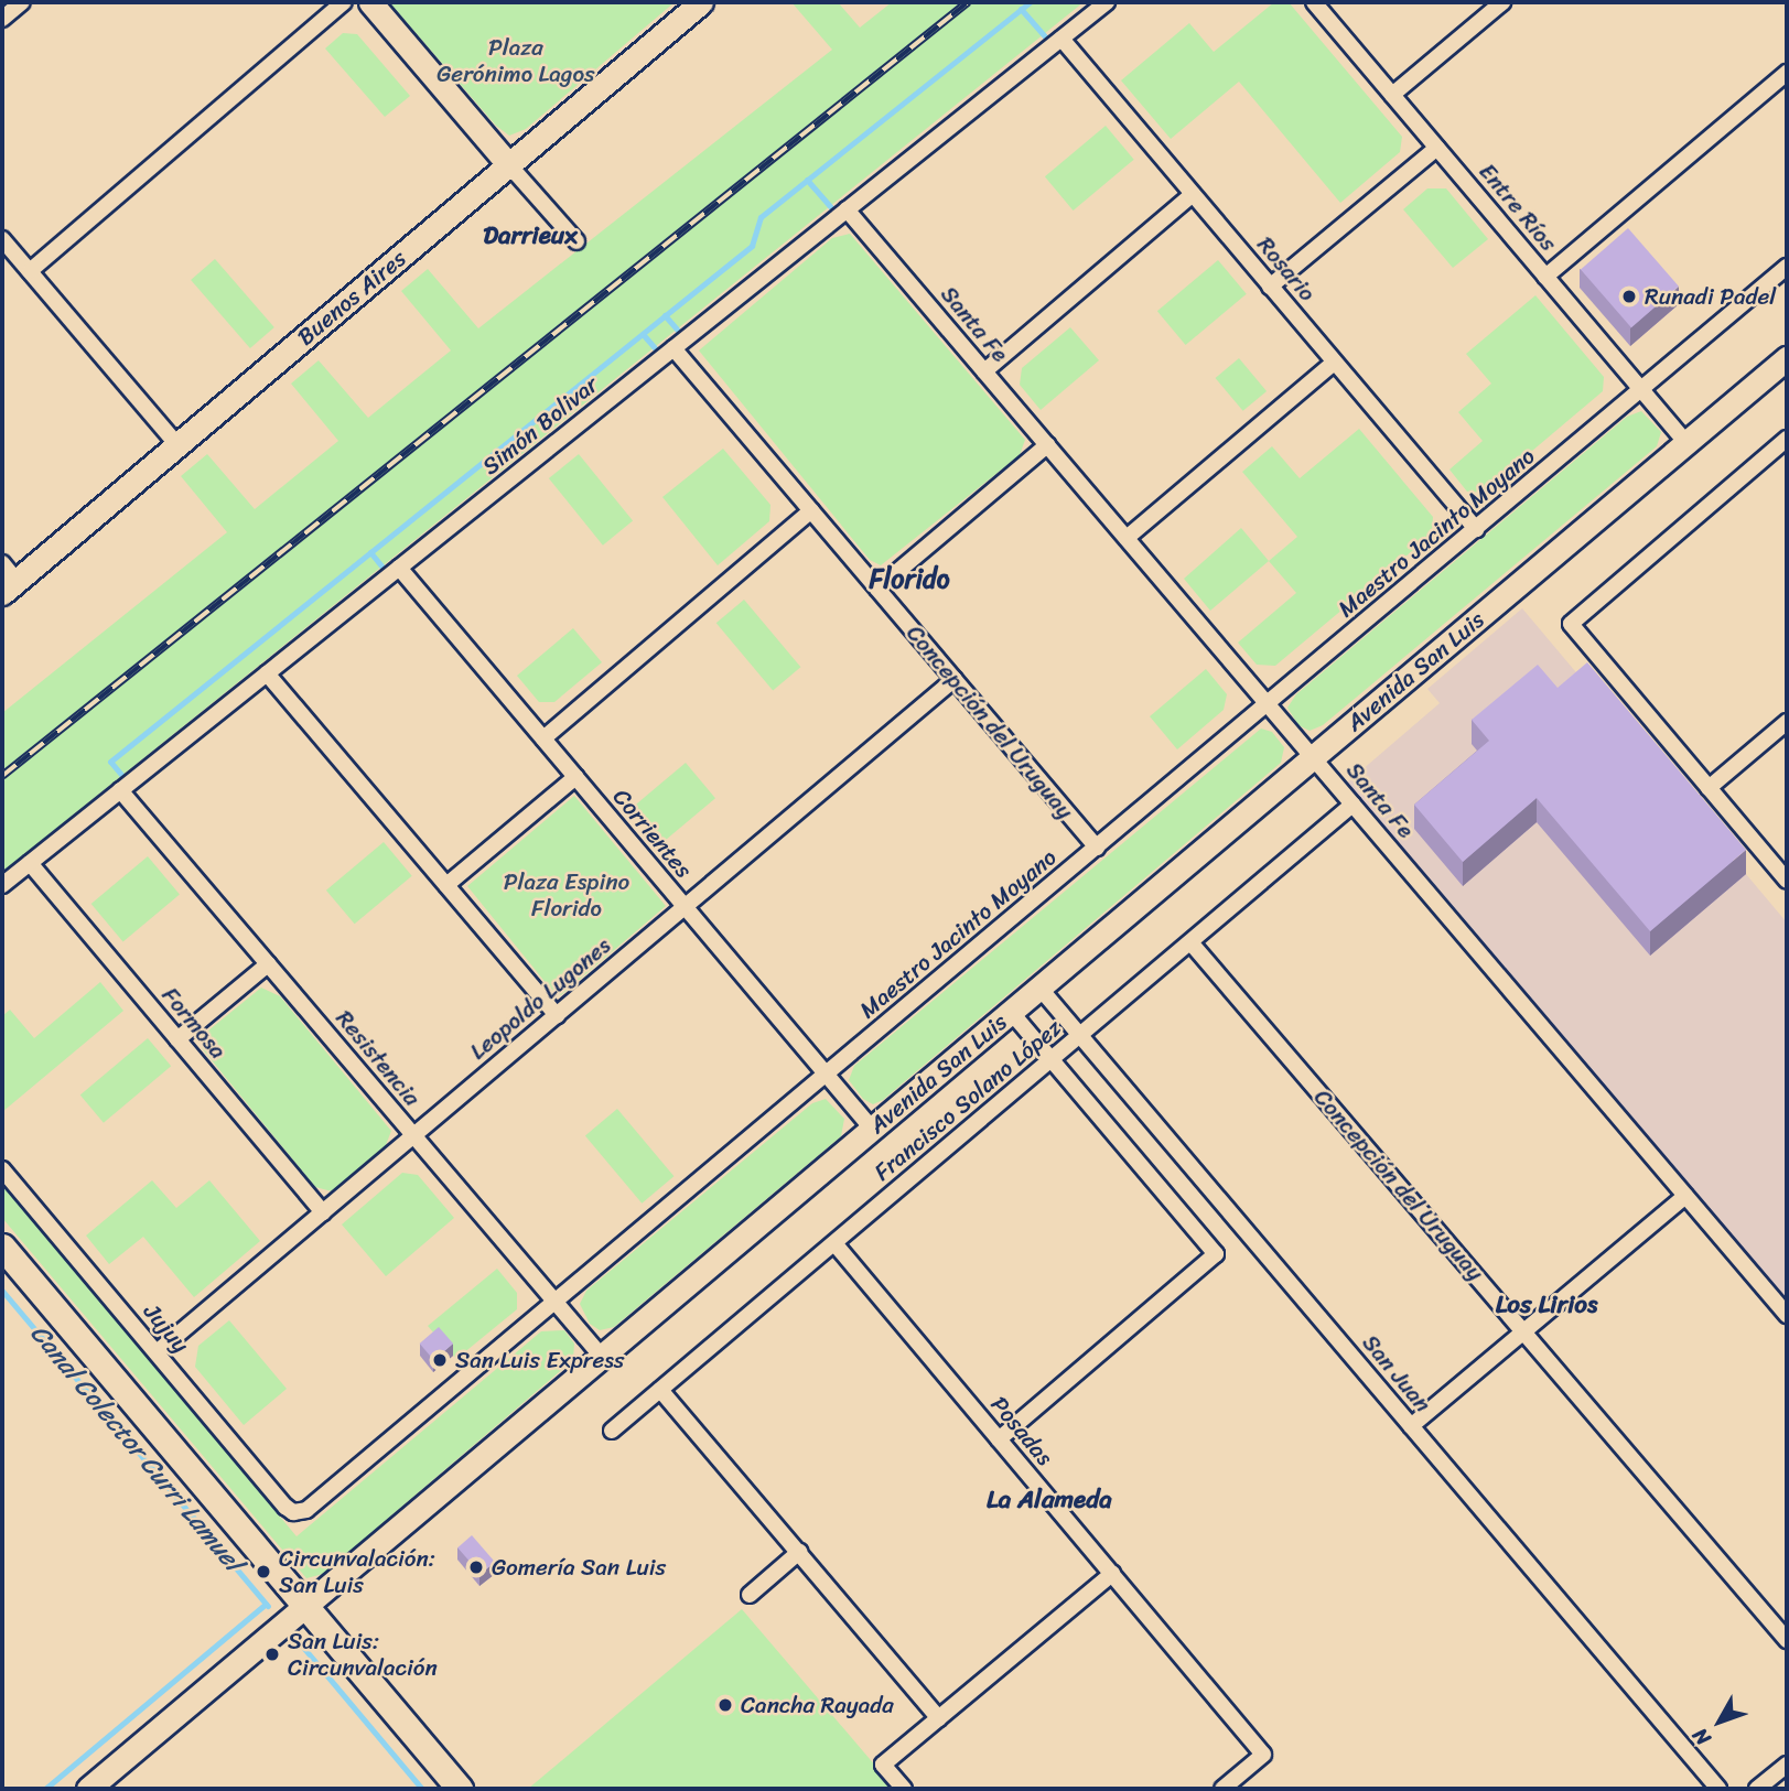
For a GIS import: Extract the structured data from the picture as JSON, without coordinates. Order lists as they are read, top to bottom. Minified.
{"streets":{"main road":["Buenos Aires","Avenida San Luis"],"street":["Entre Ríos","Rosario","Santa Fe","Simón Bolivar","Maestro Jacinto Moyano","Concepción del Uruguay","Corrientes","Leopoldo Lugones","Formosa","Resistencia","Francisco Solano López","Jujuy","San Juan","Posadas"]},"crossings":[["Entre Ríos","Maestro Jacinto Moyano"],["Entre Ríos","Avenida San Luis"],["Rosario","Simón Bolivar"],["Rosario","Maestro Jacinto Moyano"],["Santa Fe","Simón Bolivar"],["Santa Fe","Maestro Jacinto Moyano"],["Santa Fe","Avenida San Luis"],["Santa Fe","Francisco Solano López"],["Simón Bolivar","Concepción del Uruguay"],["Simón Bolivar","Corrientes"],["Simón Bolivar","Formosa"],["Simón Bolivar","Resistencia"],["Maestro Jacinto Moyano","Concepción del Uruguay"],["Maestro Jacinto Moyano","Corrientes"],["Maestro Jacinto Moyano","Resistencia"],["Maestro Jacinto Moyano","Jujuy"],["Avenida San Luis","Corrientes"],["Avenida San Luis","Resistencia"],["Avenida San Luis","San Juan"],["Concepción del Uruguay","Leopoldo Lugones"],["Concepción del Uruguay","Francisco Solano López"],["Corrientes","Leopoldo Lugones"],["Leopoldo Lugones","Formosa"],["Leopoldo Lugones","Resistencia"],["Leopoldo Lugones","Jujuy"],["Francisco Solano López","San Juan"],["Francisco Solano López","Posadas"]],"districts":["Darrieux","Florido","Los Lirios","La Alameda"],"water":["Canal Colector Curri Lamuel"],"parks":["Plaza Gerónimo Lagos","Plaza Espino Florido"],"places":["Runadi Padel","San Luis Express","Gomería San Luis","Circunvalación: San Luis","San Luis: Circunvalación","Cancha Rayada"],"north":"bottom left"}
